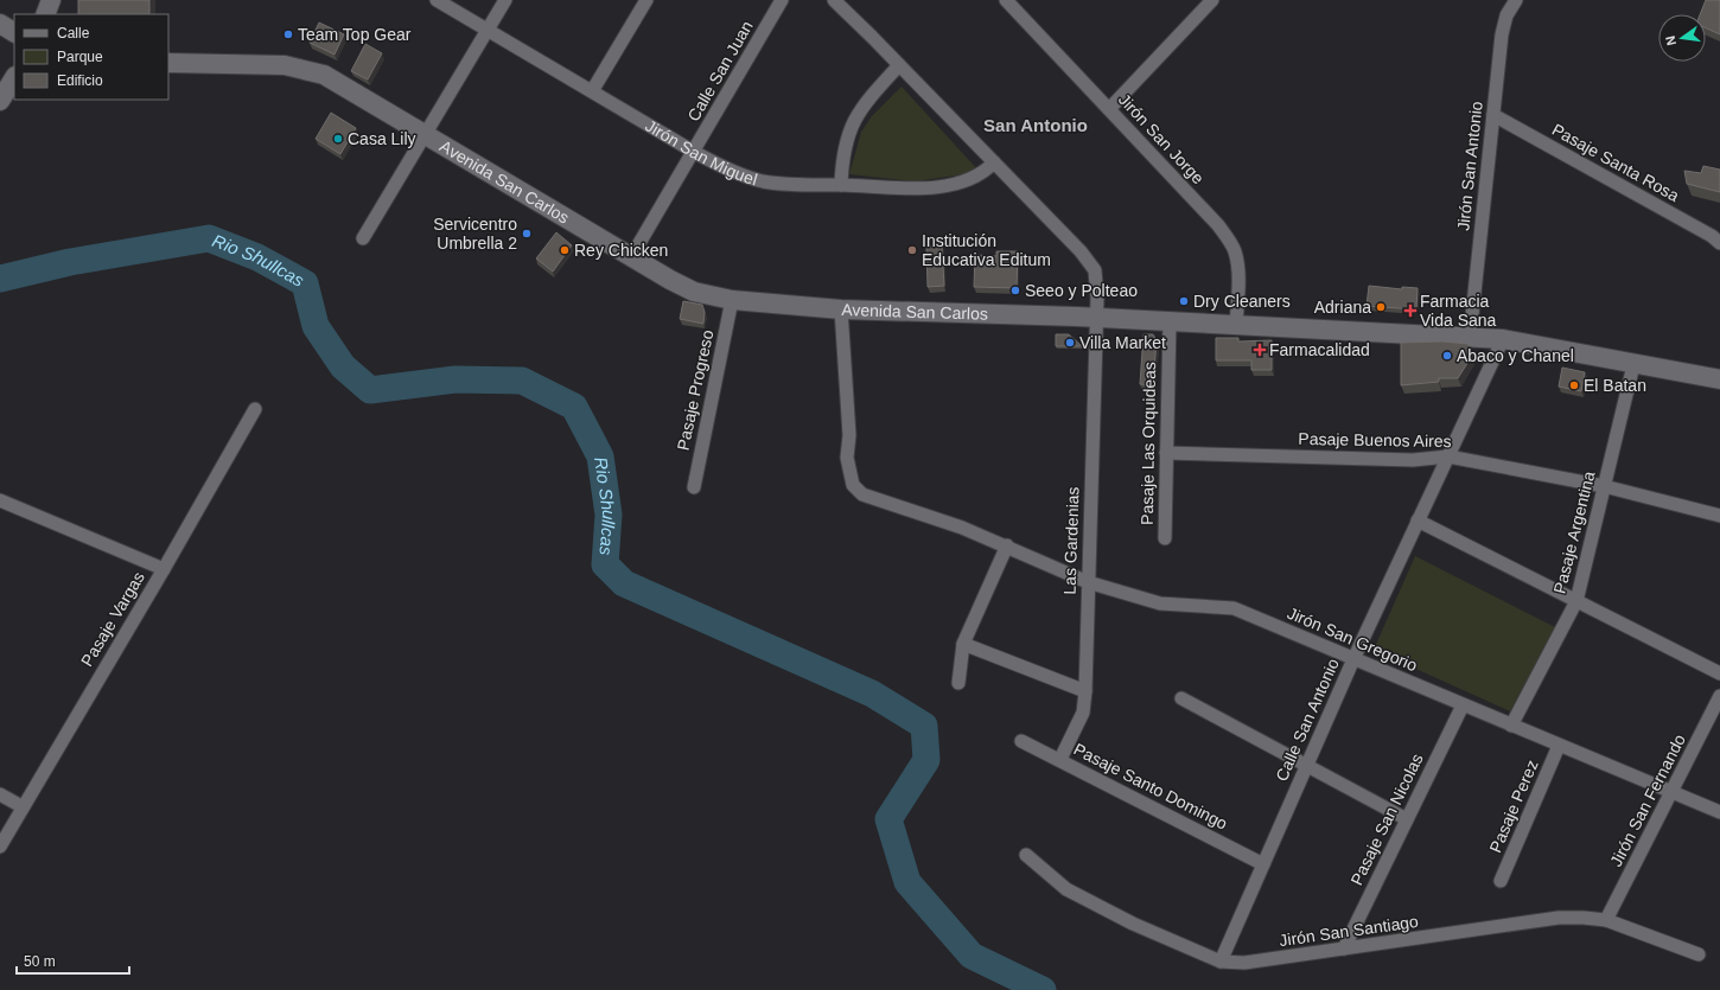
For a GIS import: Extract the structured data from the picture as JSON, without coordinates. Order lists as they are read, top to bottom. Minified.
{"streets":{"main road":["Avenida San Carlos"],"street":["Calle San Juan","Jirón San Jorge","Jirón San Miguel","Pasaje Santa Rosa","Jirón San Antonio","Pasaje Progreso","Pasaje Buenos Aires","Pasaje Las Orquideas","Pasaje Argentina","Las Gardenias","Pasaje Vargas","Jirón San Gregorio","Calle San Antonio","Pasaje Santo Domingo","Jirón San Fernando","Pasaje Perez","Pasaje San Nicolas","Jirón San Santiago"]},"crossings":[["Calle San Juan","Jirón San Miguel"],["Calle San Juan","Avenida San Carlos"],["Jirón San Jorge","Avenida San Carlos"],["Jirón San Miguel","Las Gardenias"],["Pasaje Santa Rosa","Jirón San Antonio"],["Jirón San Antonio","Avenida San Carlos"],["Avenida San Carlos","Pasaje Progreso"],["Avenida San Carlos","Pasaje Las Orquideas"],["Avenida San Carlos","Pasaje Argentina"],["Avenida San Carlos","Las Gardenias"],["Avenida San Carlos","Jirón San Gregorio"],["Avenida San Carlos","Calle San Antonio"],["Pasaje Buenos Aires","Pasaje Las Orquideas"],["Pasaje Buenos Aires","Pasaje Argentina"],["Pasaje Buenos Aires","Calle San Antonio"],["Pasaje Argentina","Jirón San Gregorio"],["Las Gardenias","Jirón San Gregorio"],["Las Gardenias","Pasaje Santo Domingo"],["Jirón San Gregorio","Calle San Antonio"],["Jirón San Gregorio","Jirón San Fernando"],["Jirón San Gregorio","Pasaje Perez"],["Jirón San Gregorio","Pasaje San Nicolas"],["Calle San Antonio","Pasaje Santo Domingo"],["Calle San Antonio","Jirón San Santiago"],["Jirón San Fernando","Jirón San Santiago"],["Pasaje San Nicolas","Jirón San Santiago"]],"districts":["San Antonio"],"water":["Rio Shullcas"],"places":{"other":["Team Top Gear","Casa Lily","Servicentro Umbrella 2","Rey Chicken","Institución Educativa Editum","Seeo y Polteao","Dry Cleaners","Adriana","Villa Market","Abaco y Chanel","El Batan"],"health":["Farmacia Vida Sana","Farmacalidad"]},"legend":["Calle","Parque","Edificio"],"scale_bar":"50 m","north":"left"}
